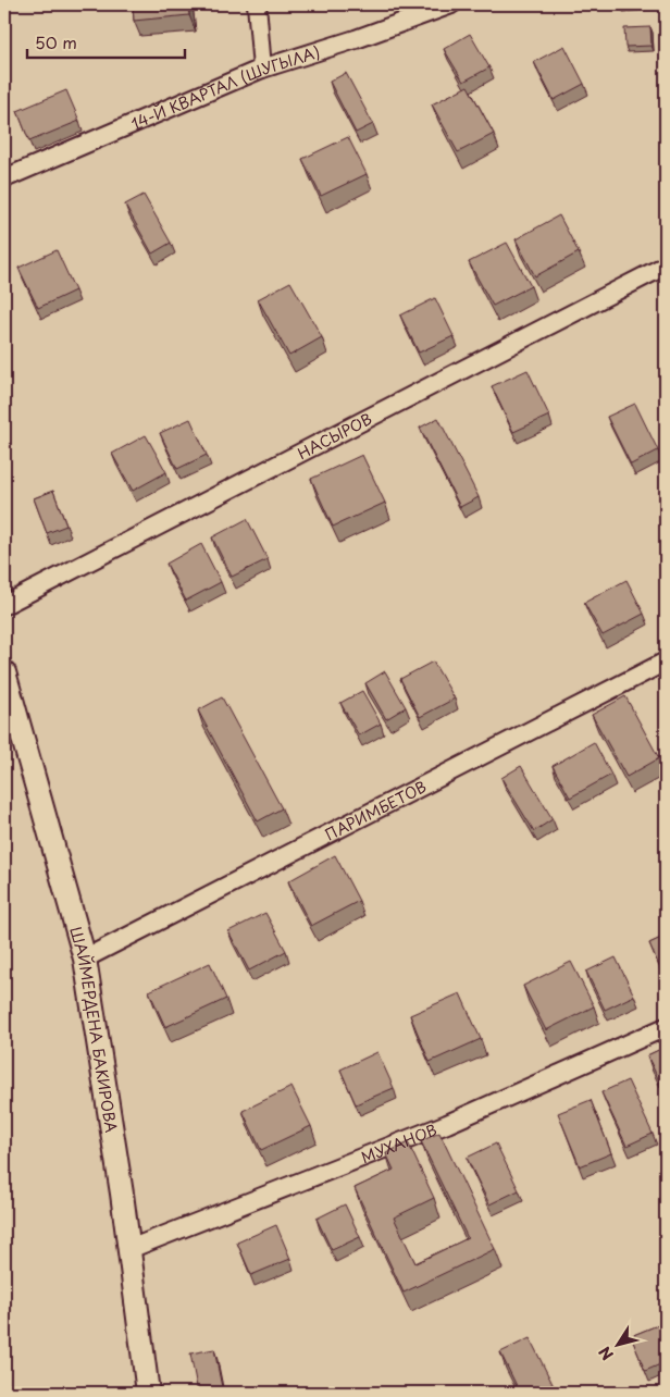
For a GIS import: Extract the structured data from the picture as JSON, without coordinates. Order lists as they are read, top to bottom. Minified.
{"streets":{"street":["14-Й КВАРТАЛ (ШУГЫЛА)","НАСЫРОВ","ПАРИМБЕТОВ","ШАЙМЕРДЕНА БАКИРОВА","МУХАНОВ"]},"crossings":[["ПАРИМБЕТОВ","ШАЙМЕРДЕНА БАКИРОВА"],["ШАЙМЕРДЕНА БАКИРОВА","МУХАНОВ"]],"scale_bar":"50 m","north":"bottom left"}
